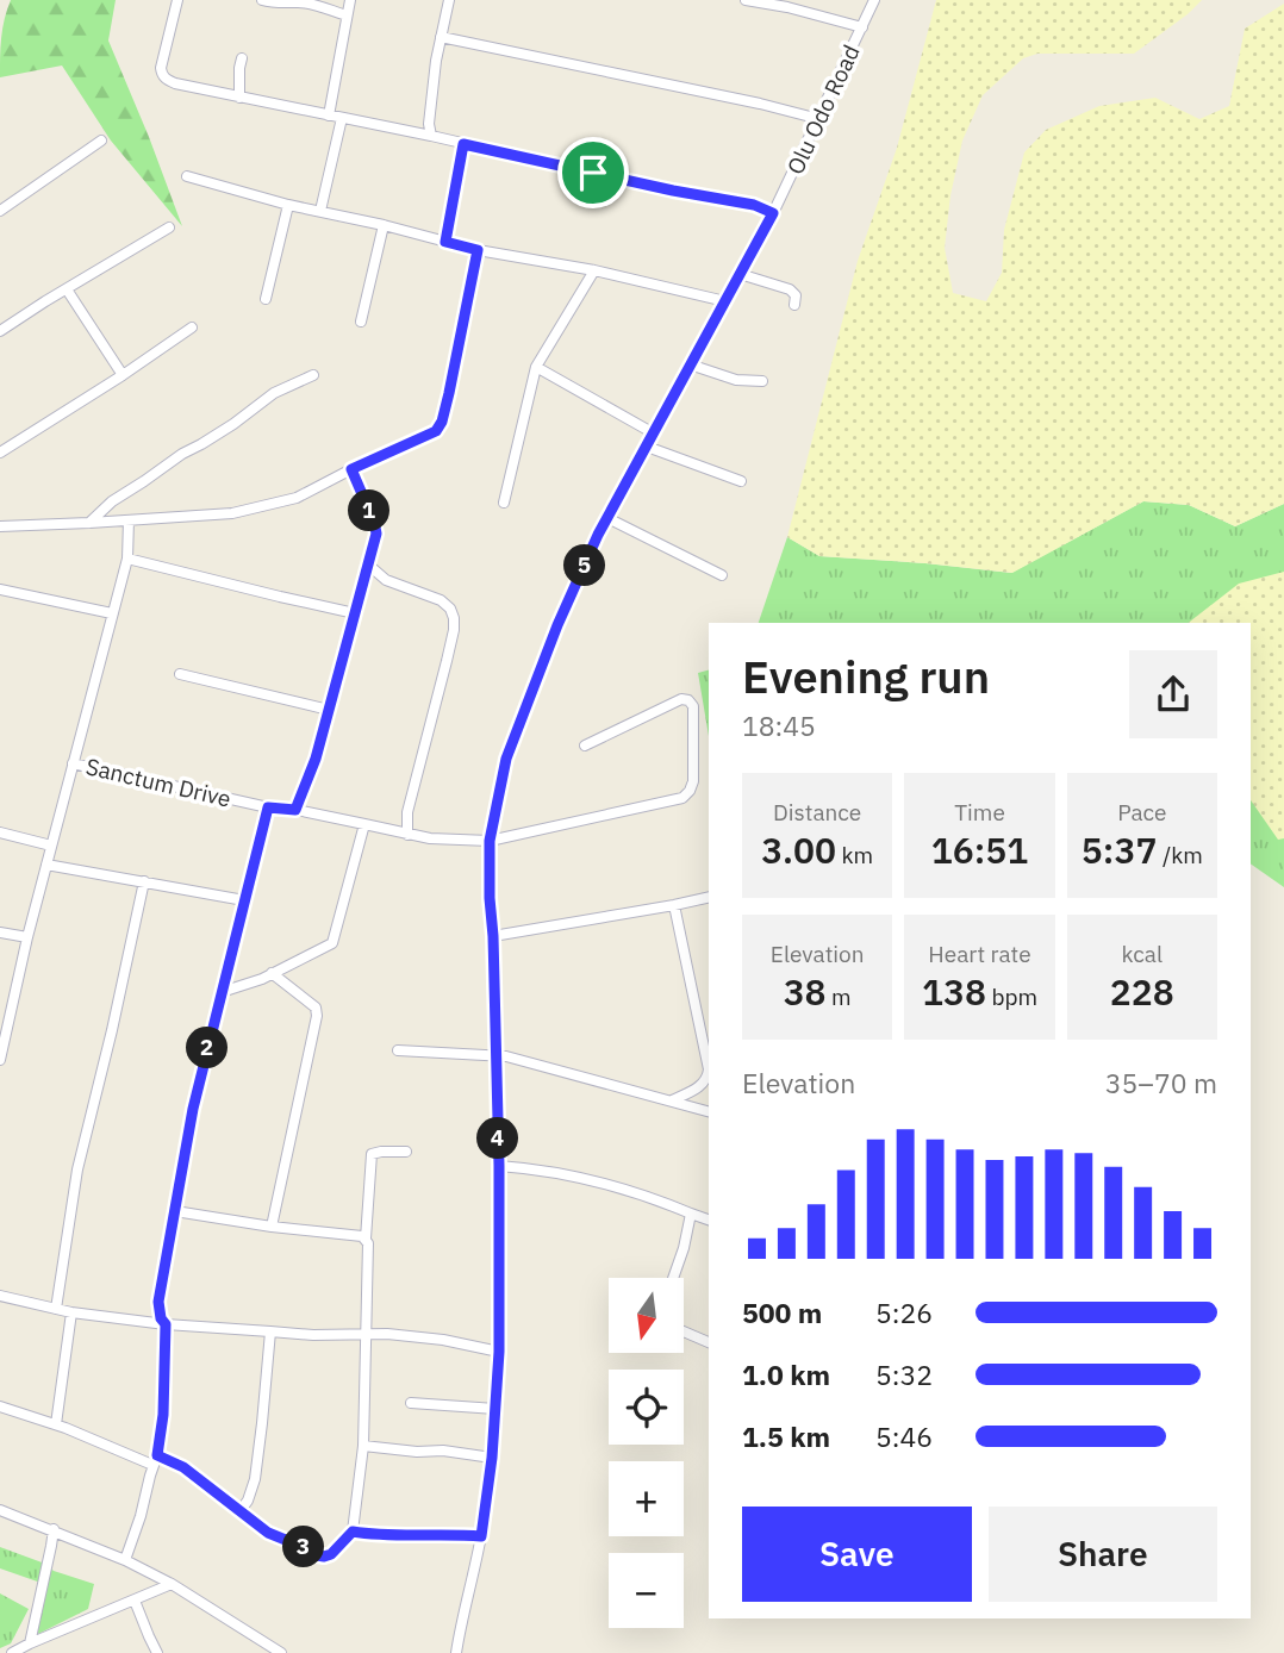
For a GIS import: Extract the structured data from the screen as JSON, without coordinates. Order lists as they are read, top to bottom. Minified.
{"streets":{"street":["Olu Odo Road","Sanctum Drive"]},"crossings":[["Olu Odo Road","Sanctum Drive"]],"north":"bottom","page":{"pins":["1","5","2","4","3"],"heading":["Evening run","18:45"],"stats":[["Distance","3.00 km"],["Time","16:51"],["Pace","5:37 /km"],["Elevation","38 m"],["Heart rate","138 bpm"],["kcal","228"]],"chart":["Elevation","35–70 m"],"map_buttons":["+","−"],"list":[{"name":"500 m","note":"5:26"},{"name":"1.0 km","note":"5:32"},{"name":"1.5 km","note":"5:46"}],"buttons":["Save","Share"]}}
